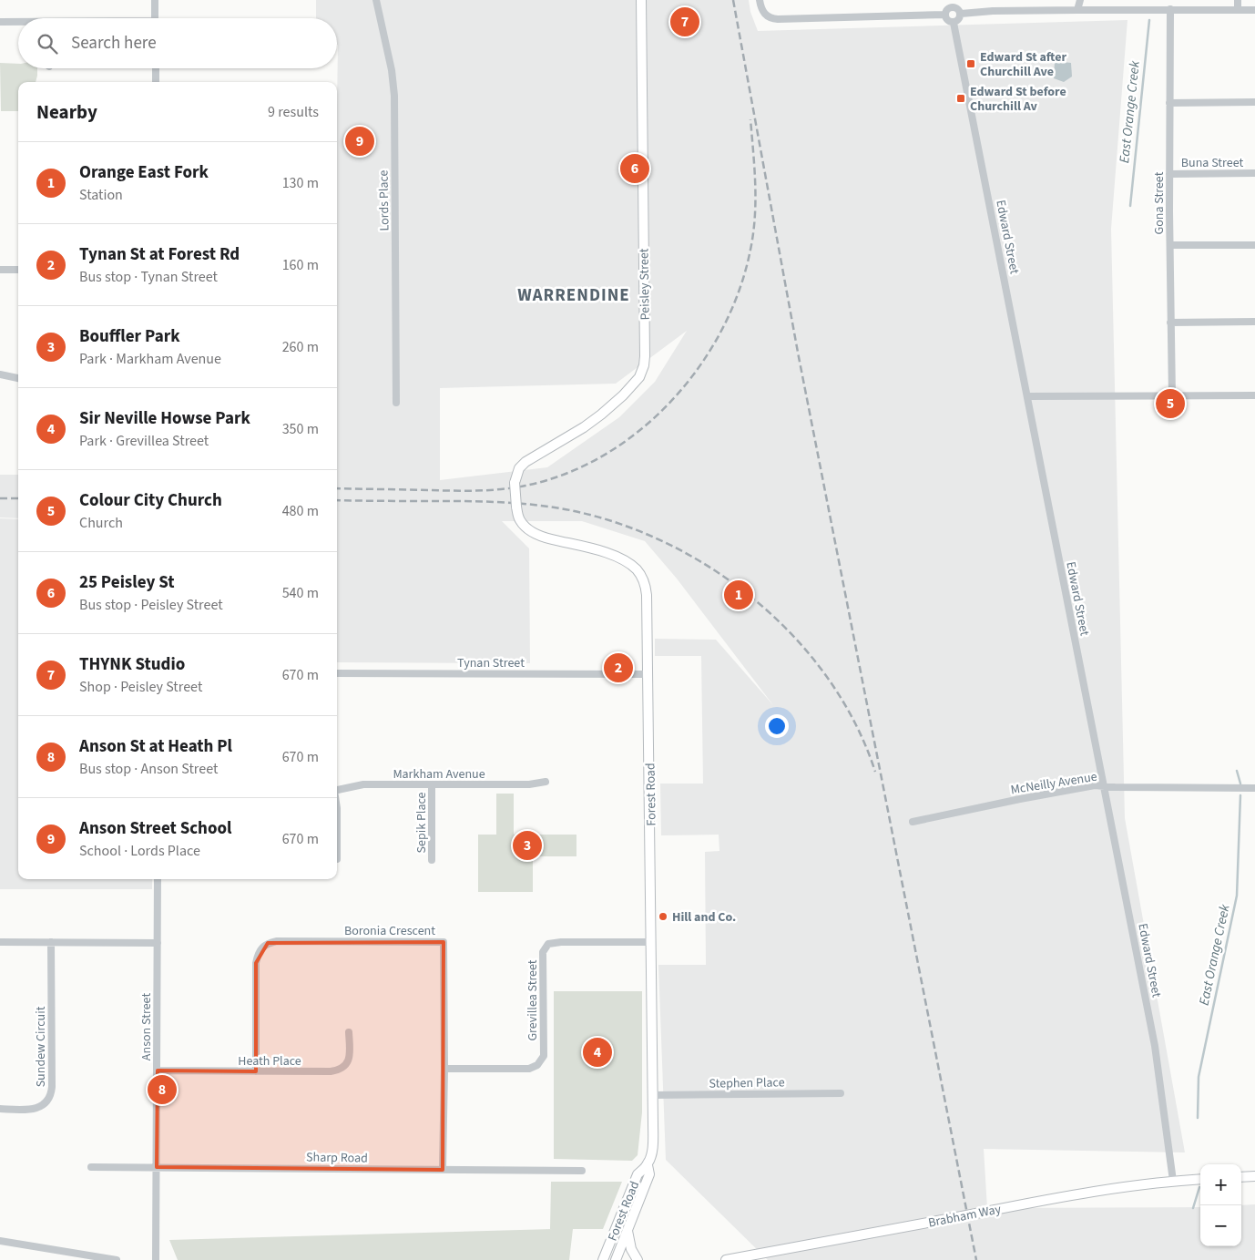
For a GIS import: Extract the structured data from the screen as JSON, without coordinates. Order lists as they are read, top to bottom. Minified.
{"streets":{"main road":["Peisley Street","Forest Road","Brabham Way"],"street":["Buna Street","Lords Place","Gona Street","Edward Street","Tynan Street","Markham Avenue","McNeilly Avenue","Sepik Place","Boronia Crescent","Grevillea Street","Anson Street","Sundew Circuit","Heath Place","Stephen Place","Sharp Road"]},"crossings":[["Buna Street","Gona Street"],["Edward Street","McNeilly Avenue"],["Edward Street","Brabham Way"],["Peisley Street","Forest Road"],["Tynan Street","Forest Road"],["Markham Avenue","Sepik Place"],["Forest Road","Grevillea Street"],["Forest Road","Stephen Place"],["Boronia Crescent","Grevillea Street"],["Boronia Crescent","Heath Place"],["Boronia Crescent","Sharp Road"],["Anson Street","Heath Place"],["Anson Street","Sharp Road"]],"districts":["WARRENDINE"],"water":["East Orange Creek"],"places":{"transit":["Edward St after Churchill Ave","Edward St before Churchill Av"],"other":["Hill and Co."]},"page":{"pins":["7","9","6","5","1","2","3","4","8"],"search":"Search here","heading":["Nearby","9 results"],"list":[{"mark":"1","name":"Orange East Fork","note":"Station","value":"130 m"},{"mark":"2","name":"Tynan St at Forest Rd","note":"Bus stop · Tynan Street","value":"160 m"},{"mark":"3","name":"Bouffler Park","note":"Park · Markham Avenue","value":"260 m"},{"mark":"4","name":"Sir Neville Howse Park","note":"Park · Grevillea Street","value":"350 m"},{"mark":"5","name":"Colour City Church","note":"Church","value":"480 m"},{"mark":"6","name":"25 Peisley St","note":"Bus stop · Peisley Street","value":"540 m"},{"mark":"7","name":"THYNK Studio","note":"Shop · Peisley Street","value":"670 m"},{"mark":"8","name":"Anson St at Heath Pl","note":"Bus stop · Anson Street","value":"670 m"},{"mark":"9","name":"Anson Street School","note":"School · Lords Place","value":"670 m"}],"map_buttons":["+","−"]}}
